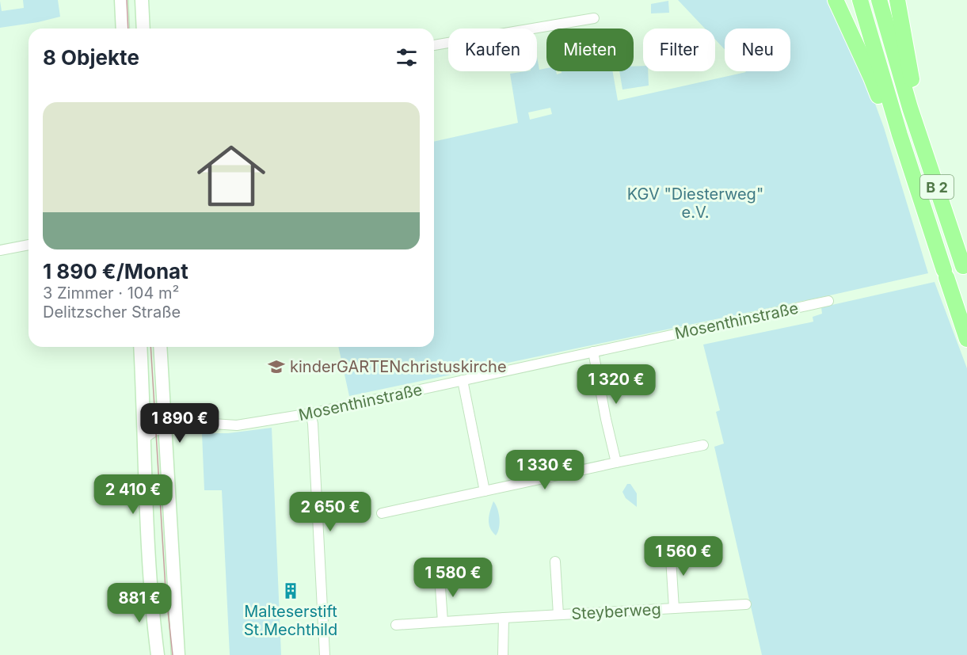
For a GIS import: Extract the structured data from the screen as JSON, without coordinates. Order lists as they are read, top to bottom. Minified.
{"streets":{"highway":["B 2"],"street":["Mosenthinstraße","Steyberweg"]},"parks":["KGV \"Diesterweg\" e.V."],"places":{"school or university":["kinderGARTENchristuskirche"],"building":["Malteserstift St.Mechthild"]},"page":{"chip":["Kaufen","Mieten","Filter","Neu"],"heading":"8 Objekte","list":[{"name":"1 890 €/Monat","note":"3 Zimmer · 104 m² · Delitzscher Straße"}],"price":["1 320 €","1 890 €","1 330 €","2 410 €","2 650 €","1 560 €","1 580 €","881 €"]}}
